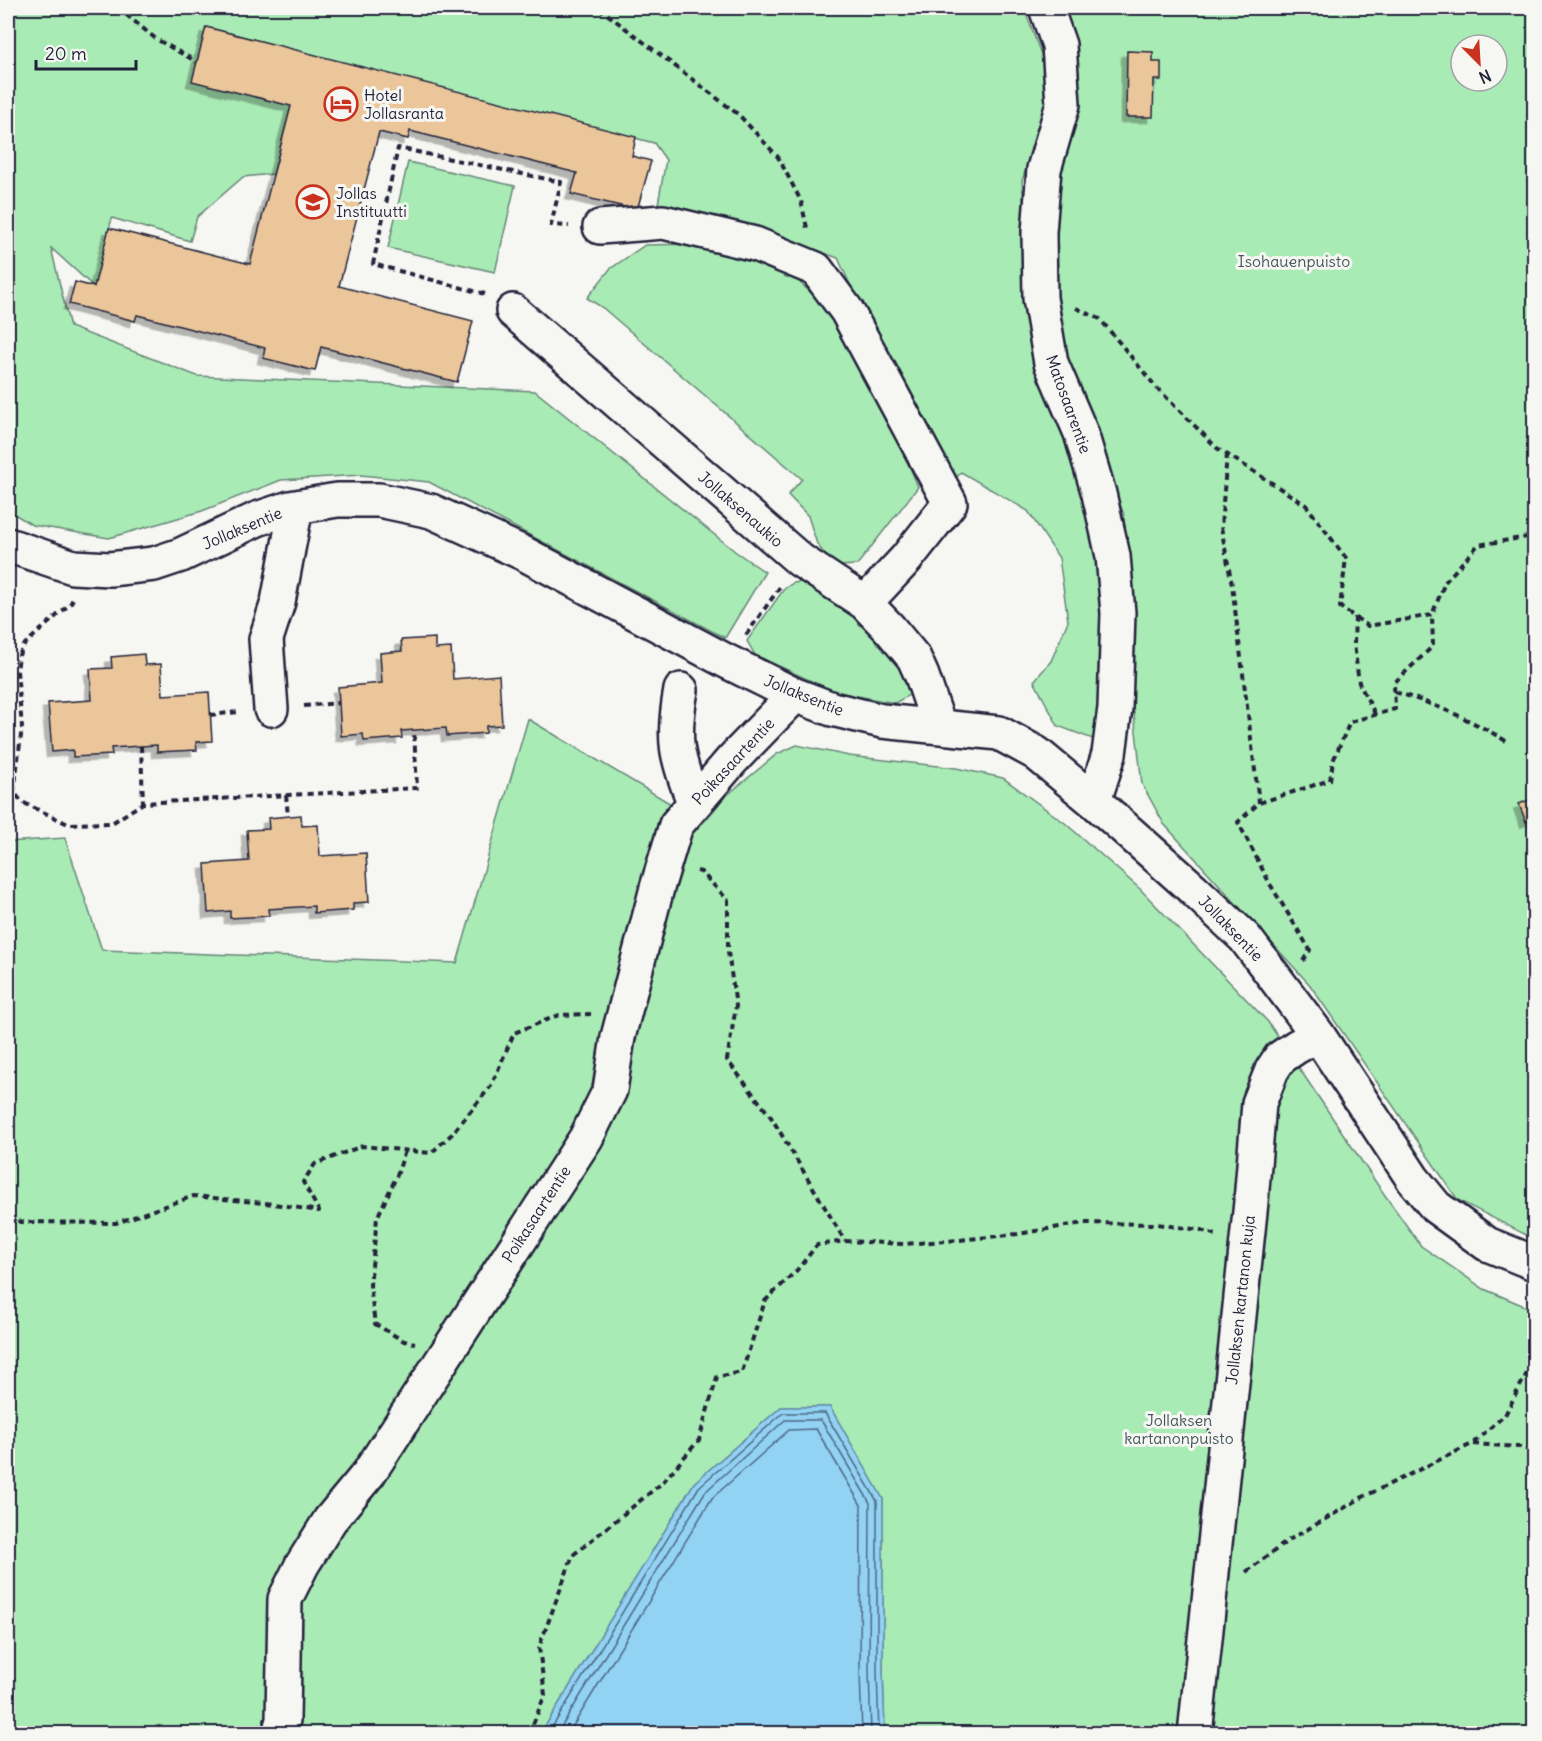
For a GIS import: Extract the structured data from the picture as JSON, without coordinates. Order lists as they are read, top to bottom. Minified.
{"streets":{"street":["Matosaarentie","Jollaksenaukio","Jollaksentie","Poikasaartentie","Jollaksen kartanon kuja"]},"crossings":[["Matosaarentie","Jollaksentie"],["Jollaksenaukio","Jollaksentie"],["Jollaksentie","Poikasaartentie"],["Jollaksentie","Jollaksen kartanon kuja"]],"parks":["Isohauenpuisto","Jollaksen kartanonpuisto"],"places":{"hotel":["Hotel Jollasranta"],"school or university":["Jollas Instituutti"]},"scale_bar":"20 m","north":"bottom right"}
